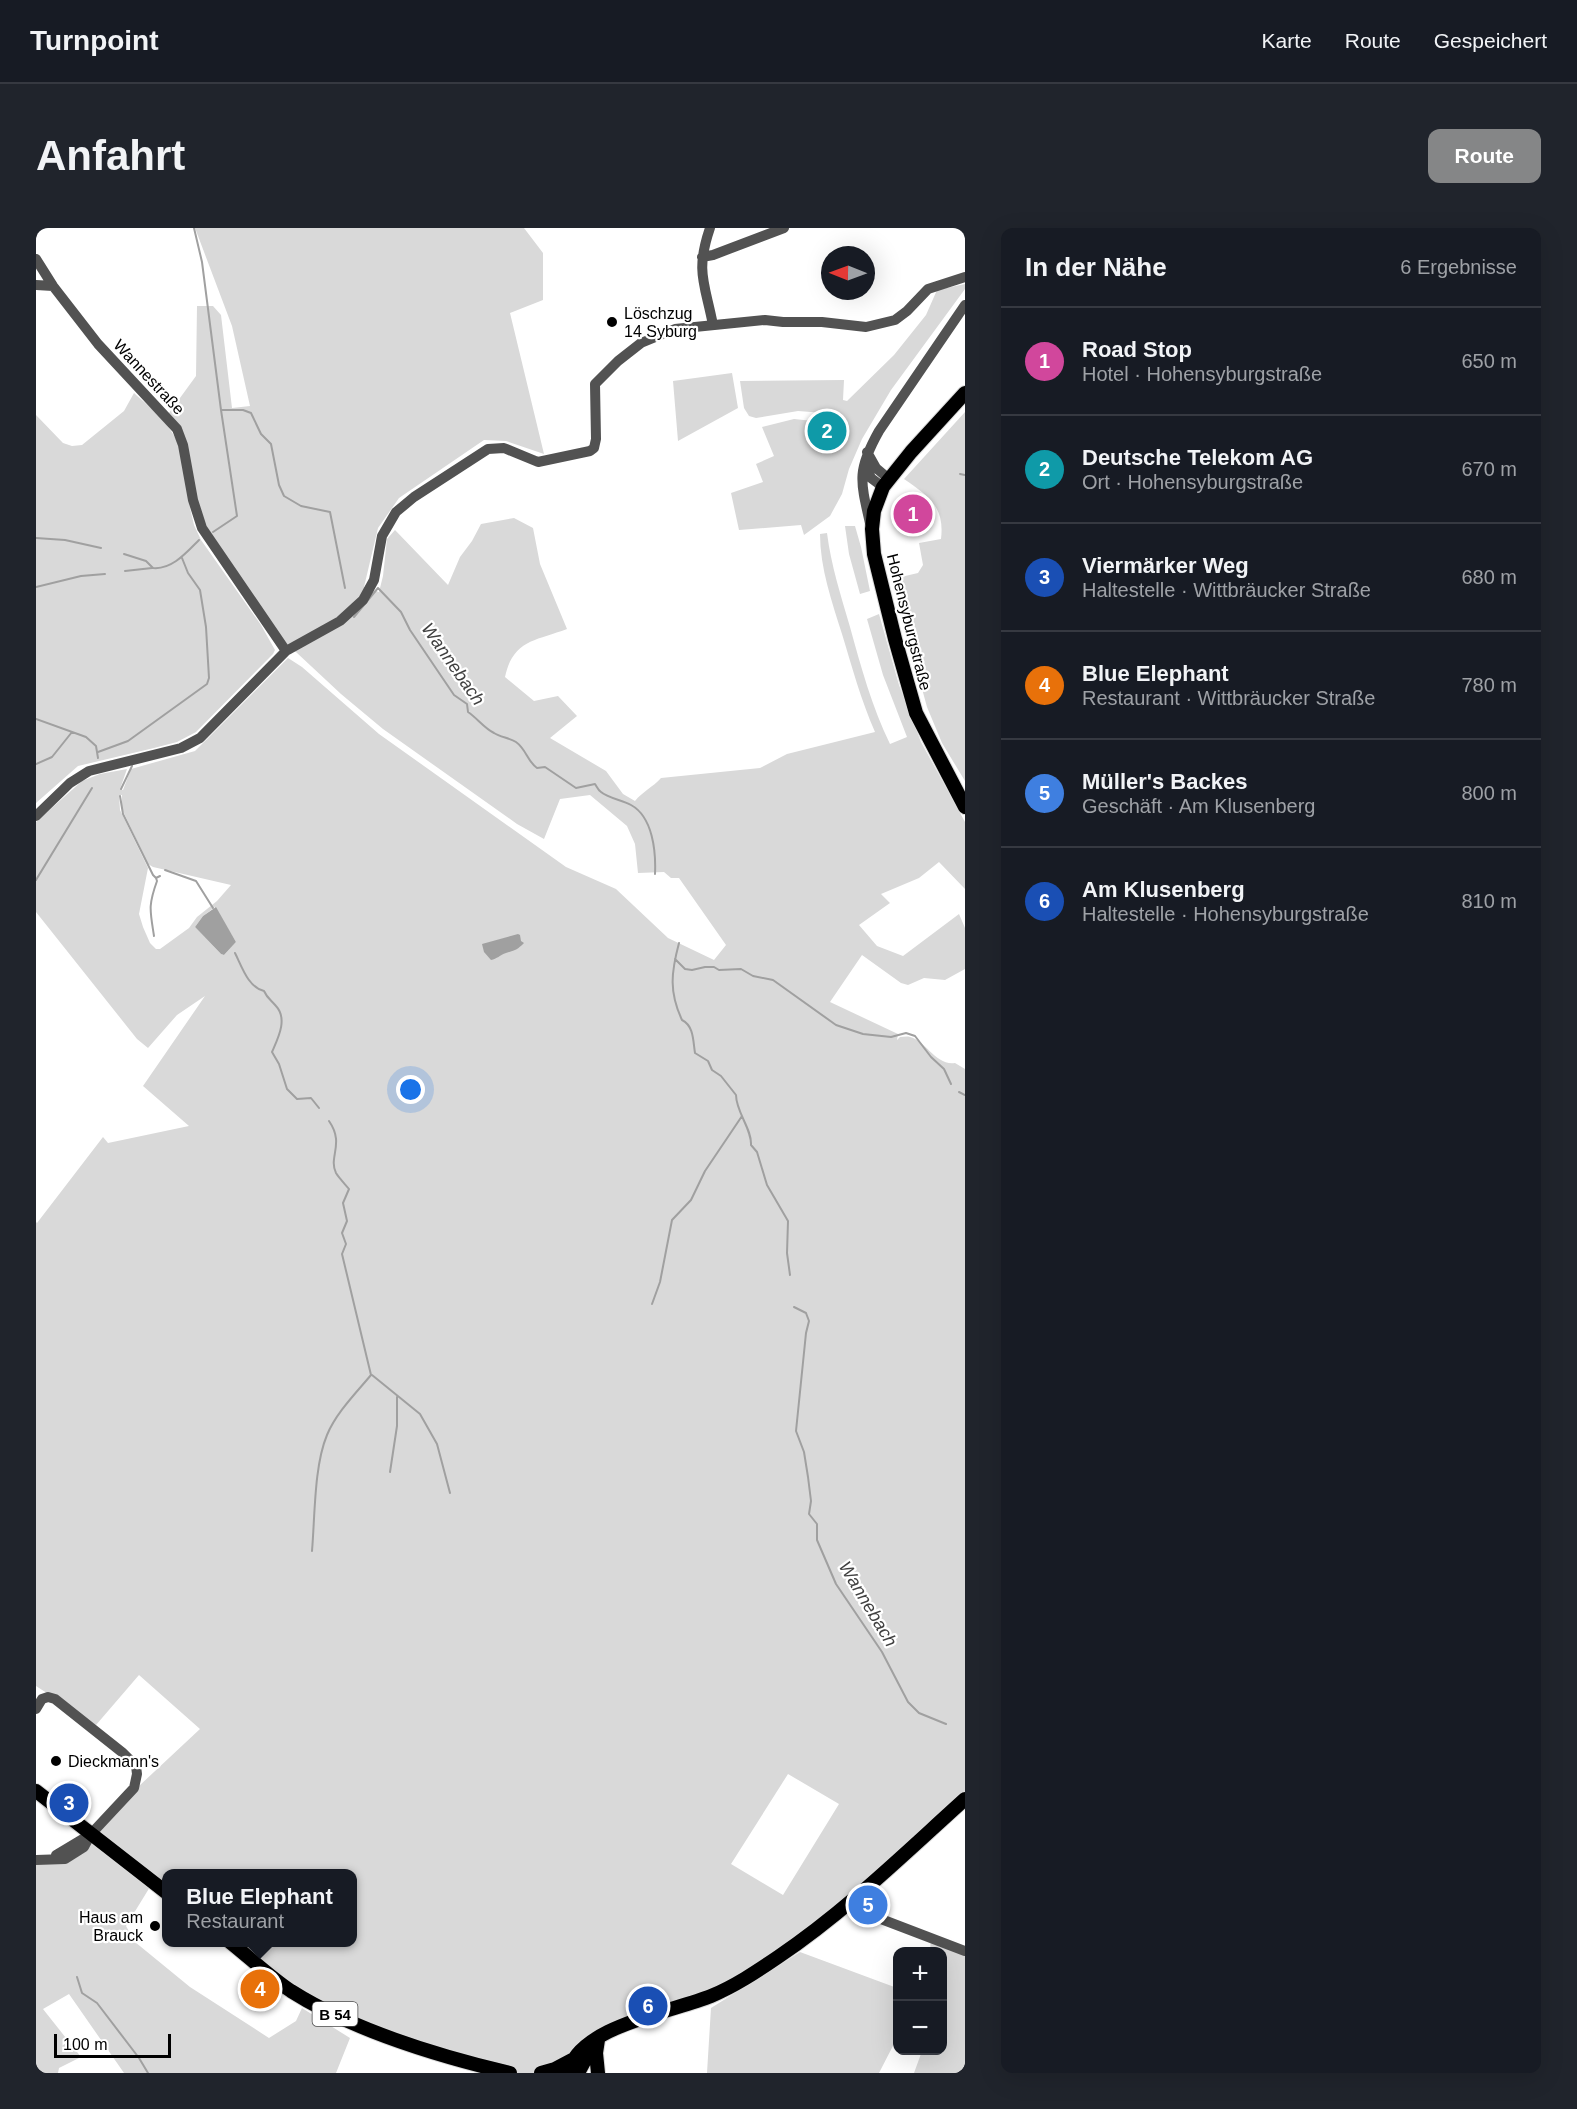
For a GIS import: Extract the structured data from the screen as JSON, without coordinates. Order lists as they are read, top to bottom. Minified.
{"streets":{"main road":["Hohensyburgstraße","B 54"],"street":["Wannestraße"]},"water":["Wannebach"],"places":["Löschzug 14 Syburg","Dieckmann's","Haus am Brauck"],"scale_bar":"100 m","north":"left","page":{"header":"Turnpoint","nav":["Karte","Route","Gespeichert"],"buttons":"Route","title":"Anfahrt","heading":["In der Nähe","6 Ergebnisse"],"list":[{"mark":"1","name":"Road Stop","note":"Hotel · Hohensyburgstraße","value":"650 m"},{"mark":"2","name":"Deutsche Telekom AG","note":"Ort · Hohensyburgstraße","value":"670 m"},{"mark":"3","name":"Viermärker Weg","note":"Haltestelle · Wittbräucker Straße","value":"680 m"},{"mark":"4","name":"Blue Elephant","note":"Restaurant · Wittbräucker Straße","value":"780 m"},{"mark":"5","name":"Müller's Backes","note":"Geschäft · Am Klusenberg","value":"800 m"},{"mark":"6","name":"Am Klusenberg","note":"Haltestelle · Hohensyburgstraße","value":"810 m"}],"pins":["2","1","3","5","4","6"],"popup":["Blue Elephant","Restaurant"],"map_buttons":["+","−"],"scale":"100 m"}}
